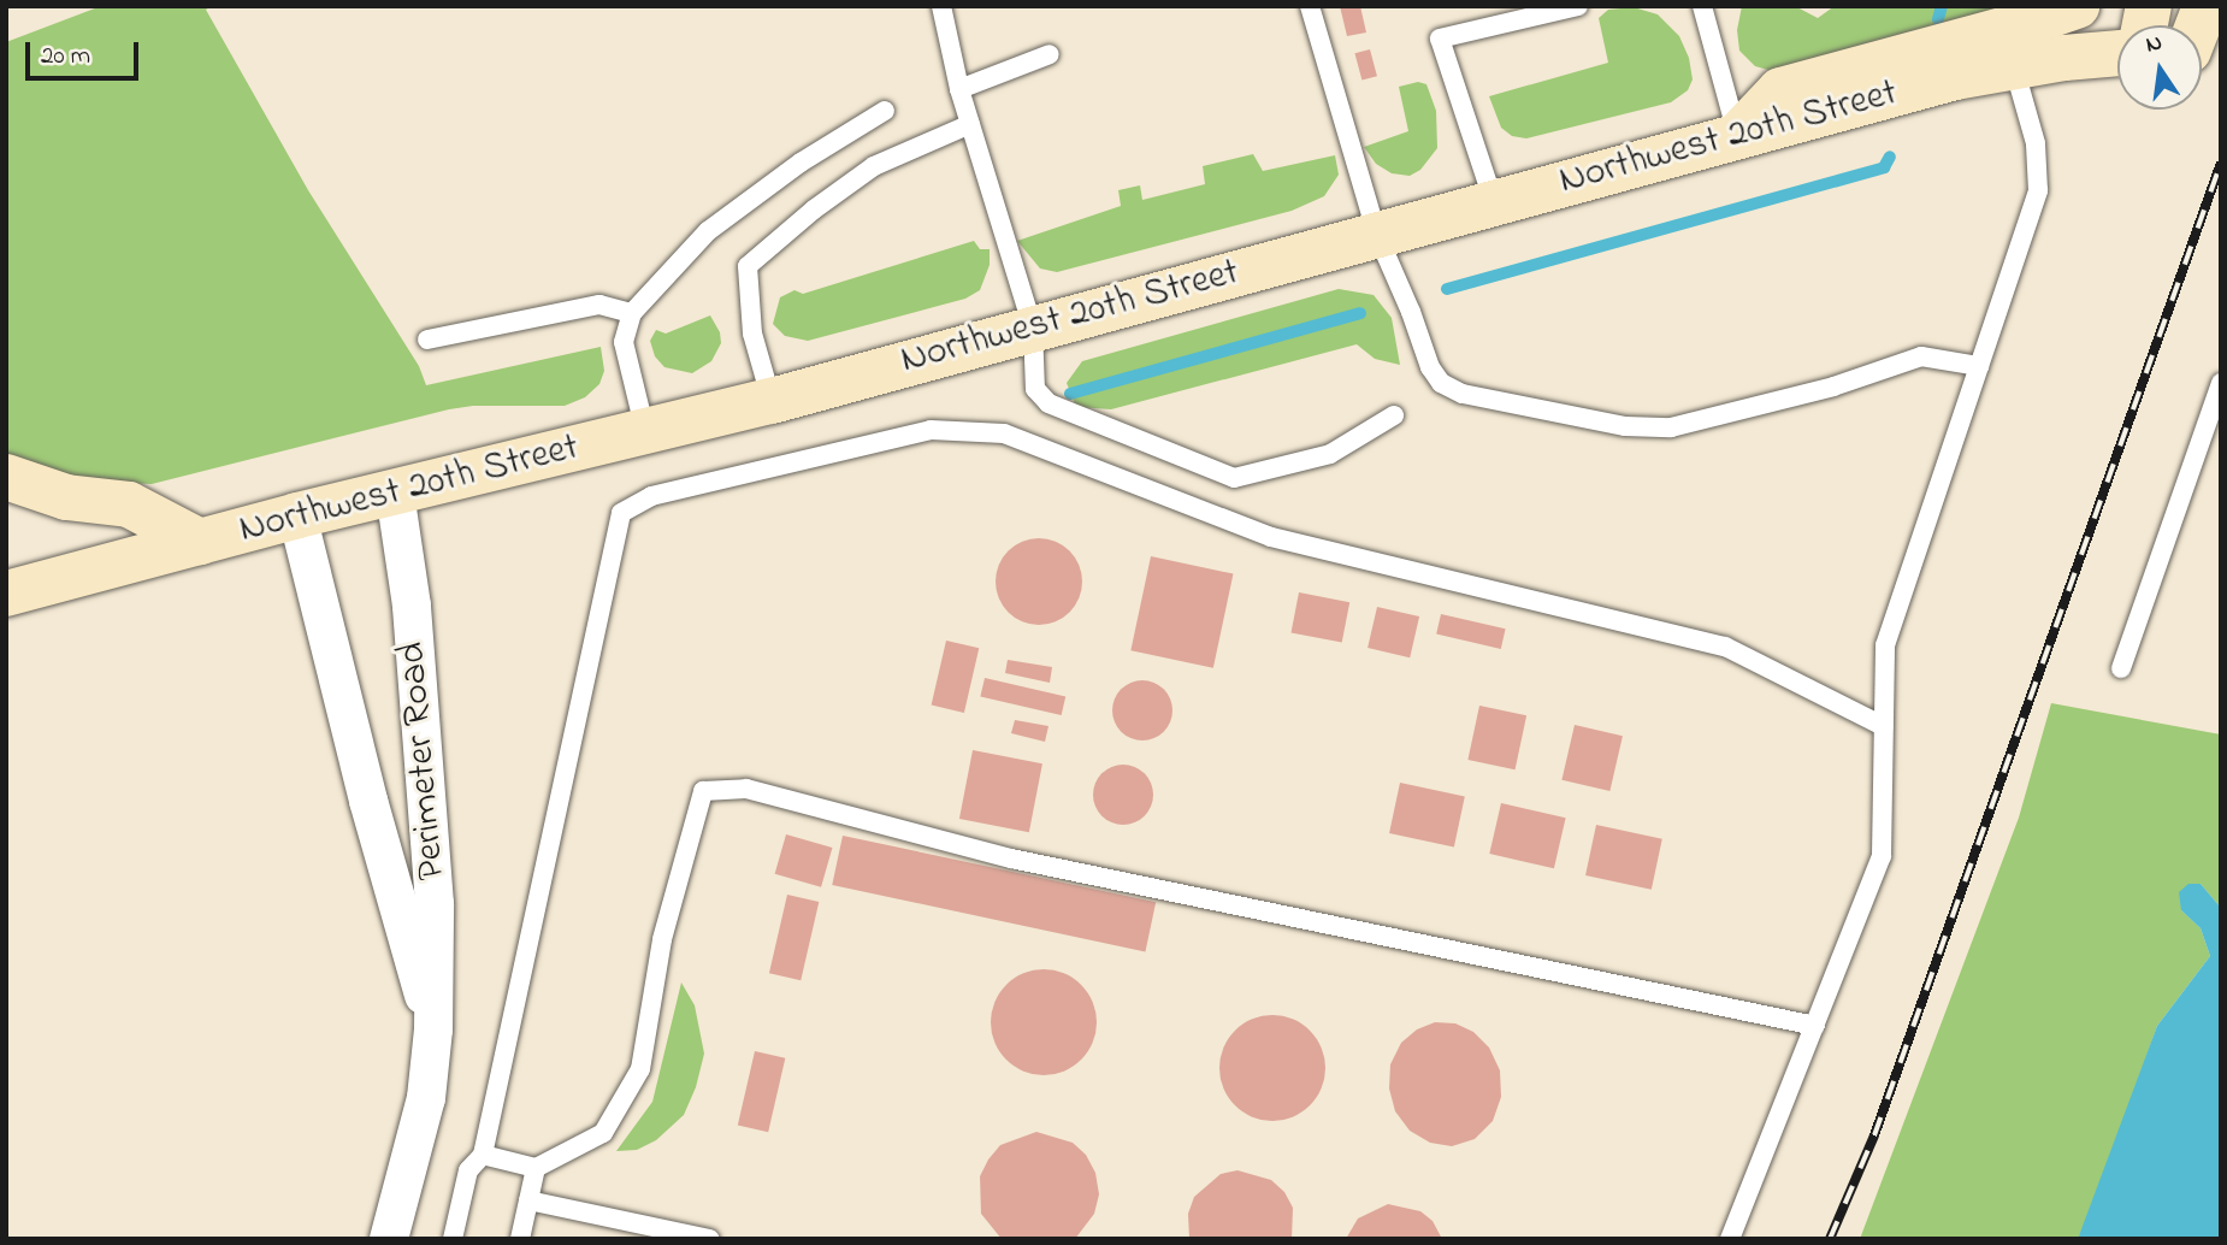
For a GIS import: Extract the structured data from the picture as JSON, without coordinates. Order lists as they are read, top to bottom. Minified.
{"streets":{"street":["Northwest 20th Street","Perimeter Road"]},"crossings":[["Northwest 20th Street","Perimeter Road"]],"scale_bar":"20 m","north":"top"}
